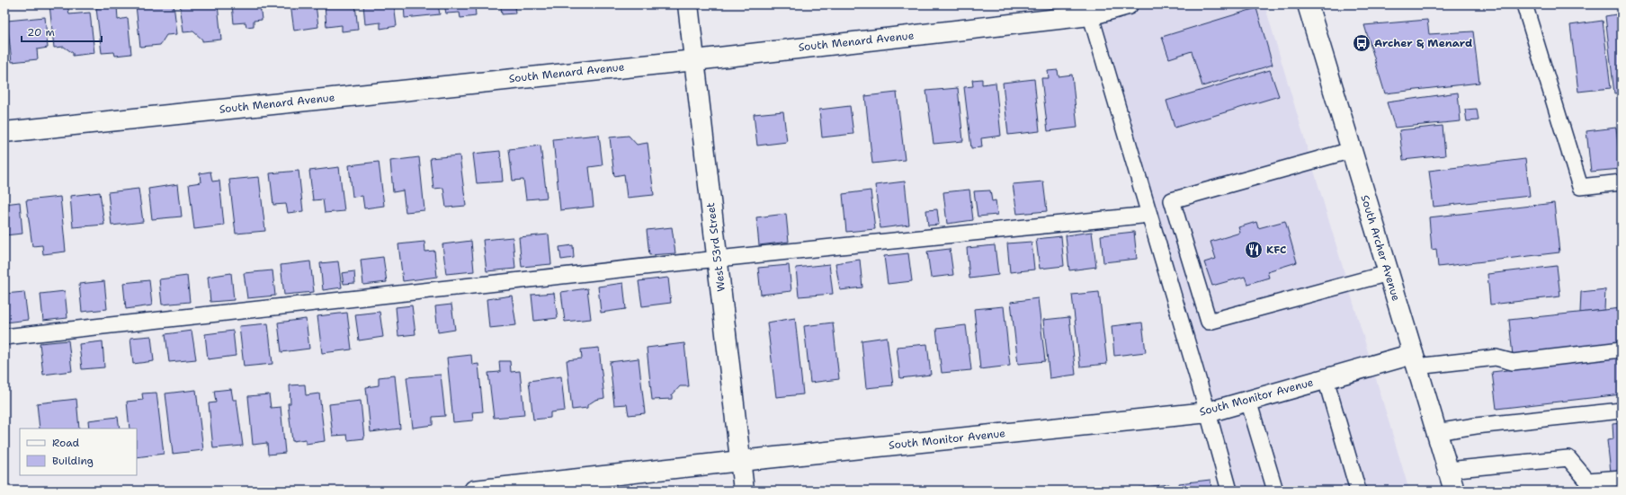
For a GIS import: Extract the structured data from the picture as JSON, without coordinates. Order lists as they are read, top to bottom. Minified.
{"streets":{"street":["South Menard Avenue","West 53rd Street","South Archer Avenue","South Monitor Avenue"]},"crossings":[["South Menard Avenue","West 53rd Street"],["West 53rd Street","South Monitor Avenue"],["South Archer Avenue","South Monitor Avenue"]],"places":{"bus stop":["Archer & Menard"],"restaurant":["KFC"]},"legend":["Road","Building"],"scale_bar":"20 m"}
